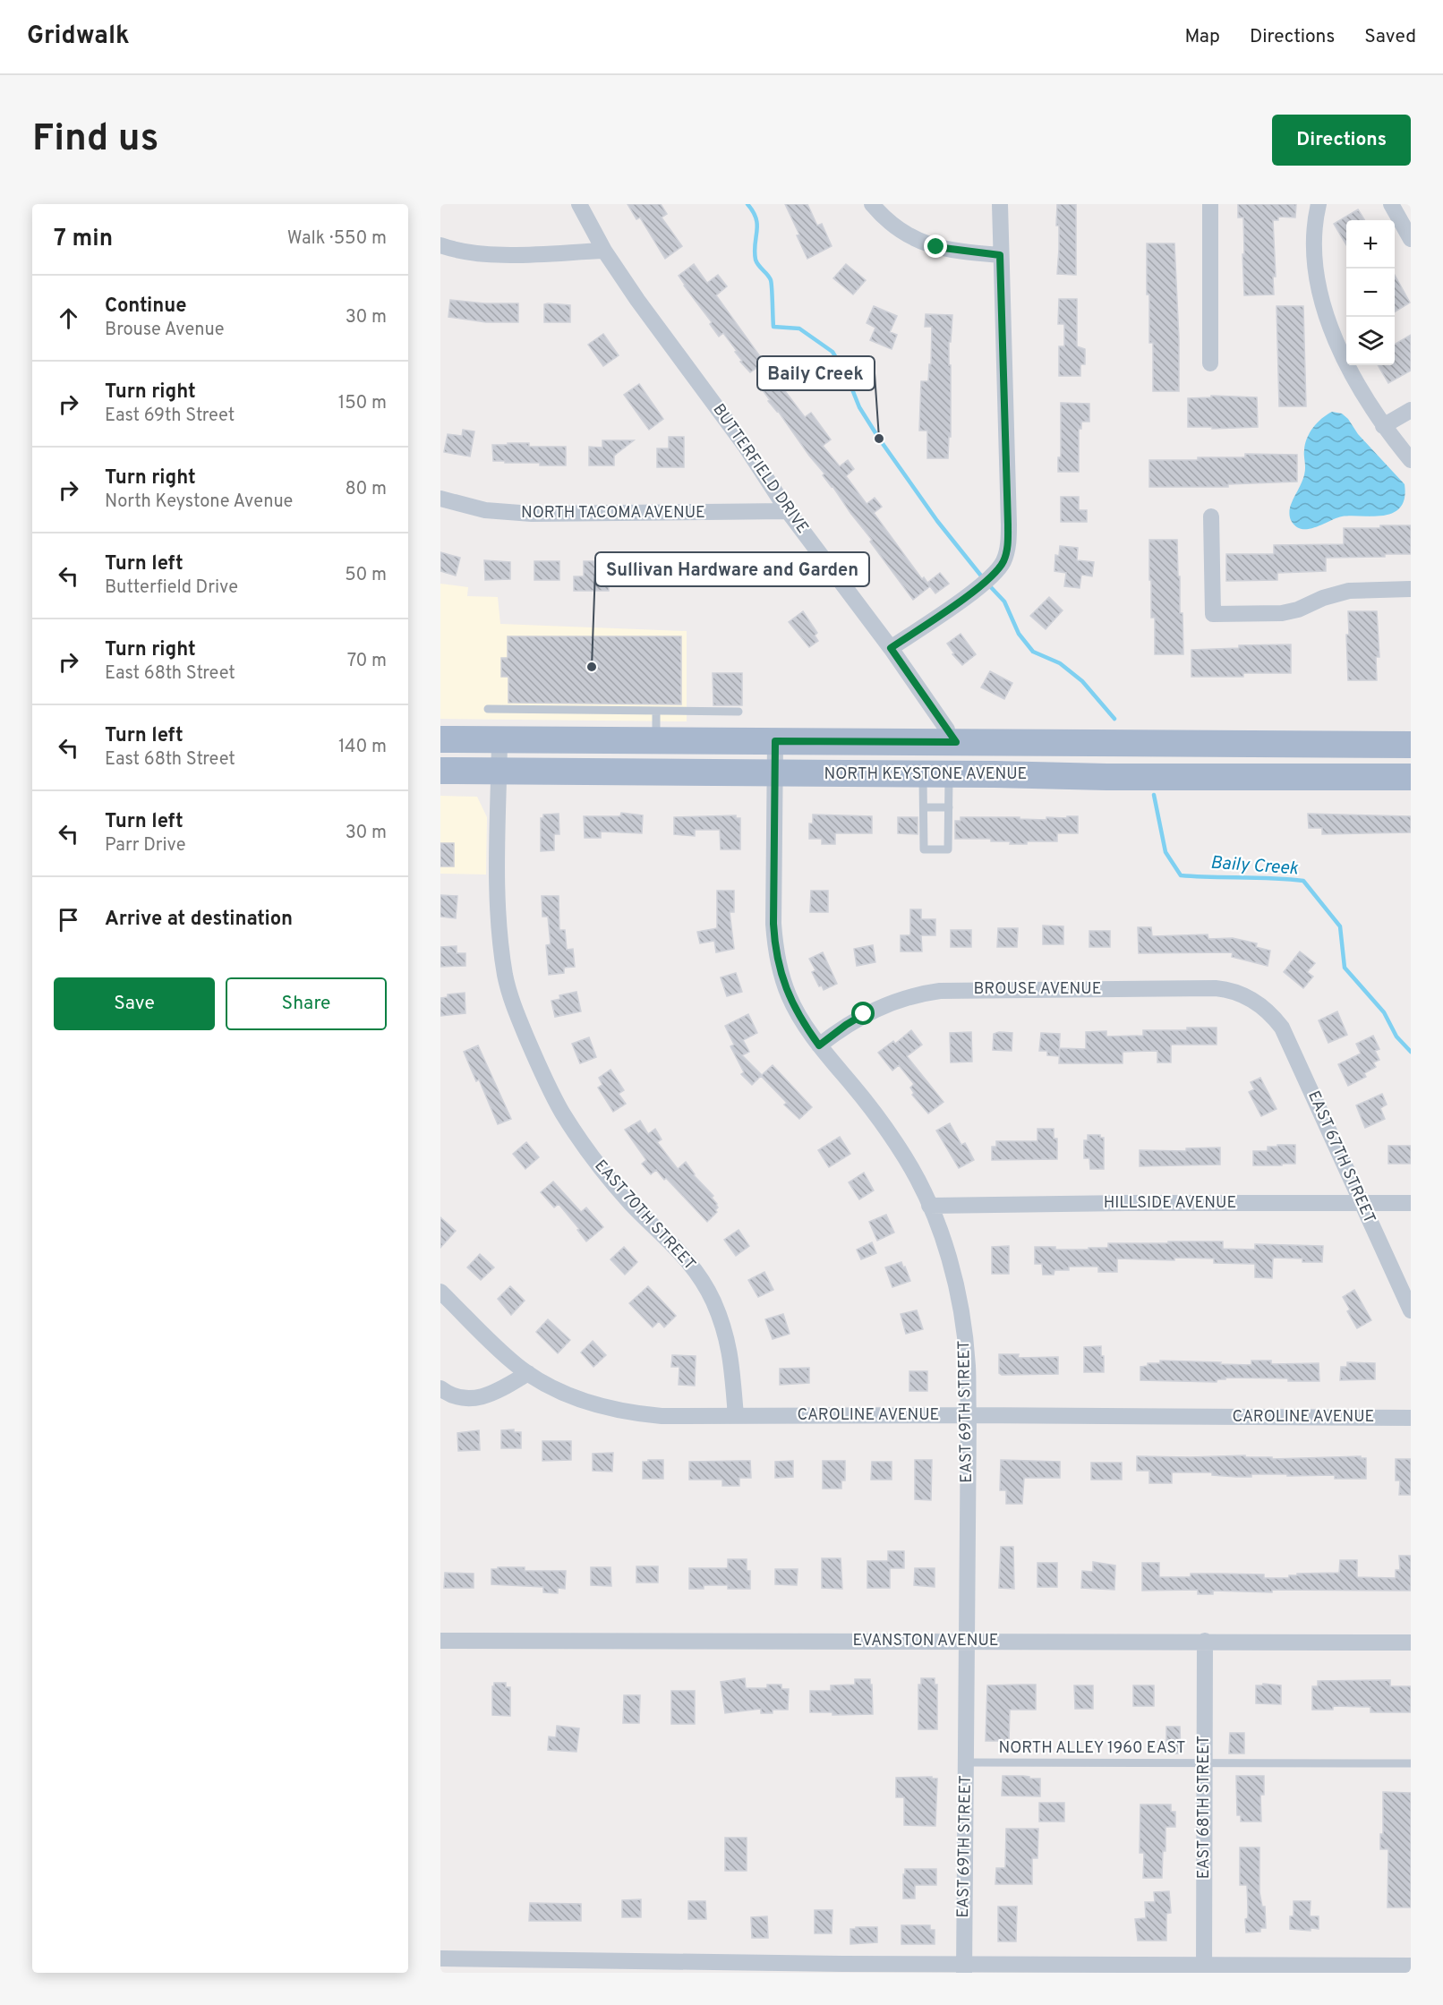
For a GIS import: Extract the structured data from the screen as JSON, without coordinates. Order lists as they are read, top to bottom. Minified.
{"streets":{"main road":["NORTH KEYSTONE AVENUE"],"street":["BUTTERFIELD DRIVE","NORTH TACOMA AVENUE","BROUSE AVENUE","EAST 67TH STREET","HILLSIDE AVENUE","EAST 70TH STREET","EAST 69TH STREET","CAROLINE AVENUE","EVANSTON AVENUE","EAST 68TH STREET"],"lane":["NORTH ALLEY 1960 EAST"]},"crossings":[["BUTTERFIELD DRIVE","NORTH TACOMA AVENUE"],["BUTTERFIELD DRIVE","NORTH KEYSTONE AVENUE"],["NORTH KEYSTONE AVENUE","EAST 70TH STREET"],["NORTH KEYSTONE AVENUE","EAST 69TH STREET"],["BROUSE AVENUE","EAST 67TH STREET"],["BROUSE AVENUE","EAST 69TH STREET"],["EAST 67TH STREET","HILLSIDE AVENUE"],["HILLSIDE AVENUE","EAST 69TH STREET"],["EAST 70TH STREET","CAROLINE AVENUE"],["EAST 69TH STREET","CAROLINE AVENUE"],["EAST 69TH STREET","EVANSTON AVENUE"],["EAST 69TH STREET","NORTH ALLEY 1960 EAST"],["EVANSTON AVENUE","EAST 68TH STREET"],["NORTH ALLEY 1960 EAST","EAST 68TH STREET"]],"water":["Baily Creek"],"places":["Baily Creek","Sullivan Hardware and Garden"],"page":{"header":"Gridwalk","nav":["Map","Directions","Saved"],"buttons":["Directions",["Save","Share"]],"title":"Find us","heading":["7 min","Walk · 550 m"],"map_buttons":["+","−"],"list":[["Continue","Brouse Avenue","30 m"],["Turn right","East 69th Street","150 m"],["Turn right","North Keystone Avenue","80 m"],["Turn left","Butterfield Drive","50 m"],["Turn right","East 68th Street","70 m"],["Turn left","East 68th Street","140 m"],["Turn left","Parr Drive","30 m"],"Arrive at destination"]}}
